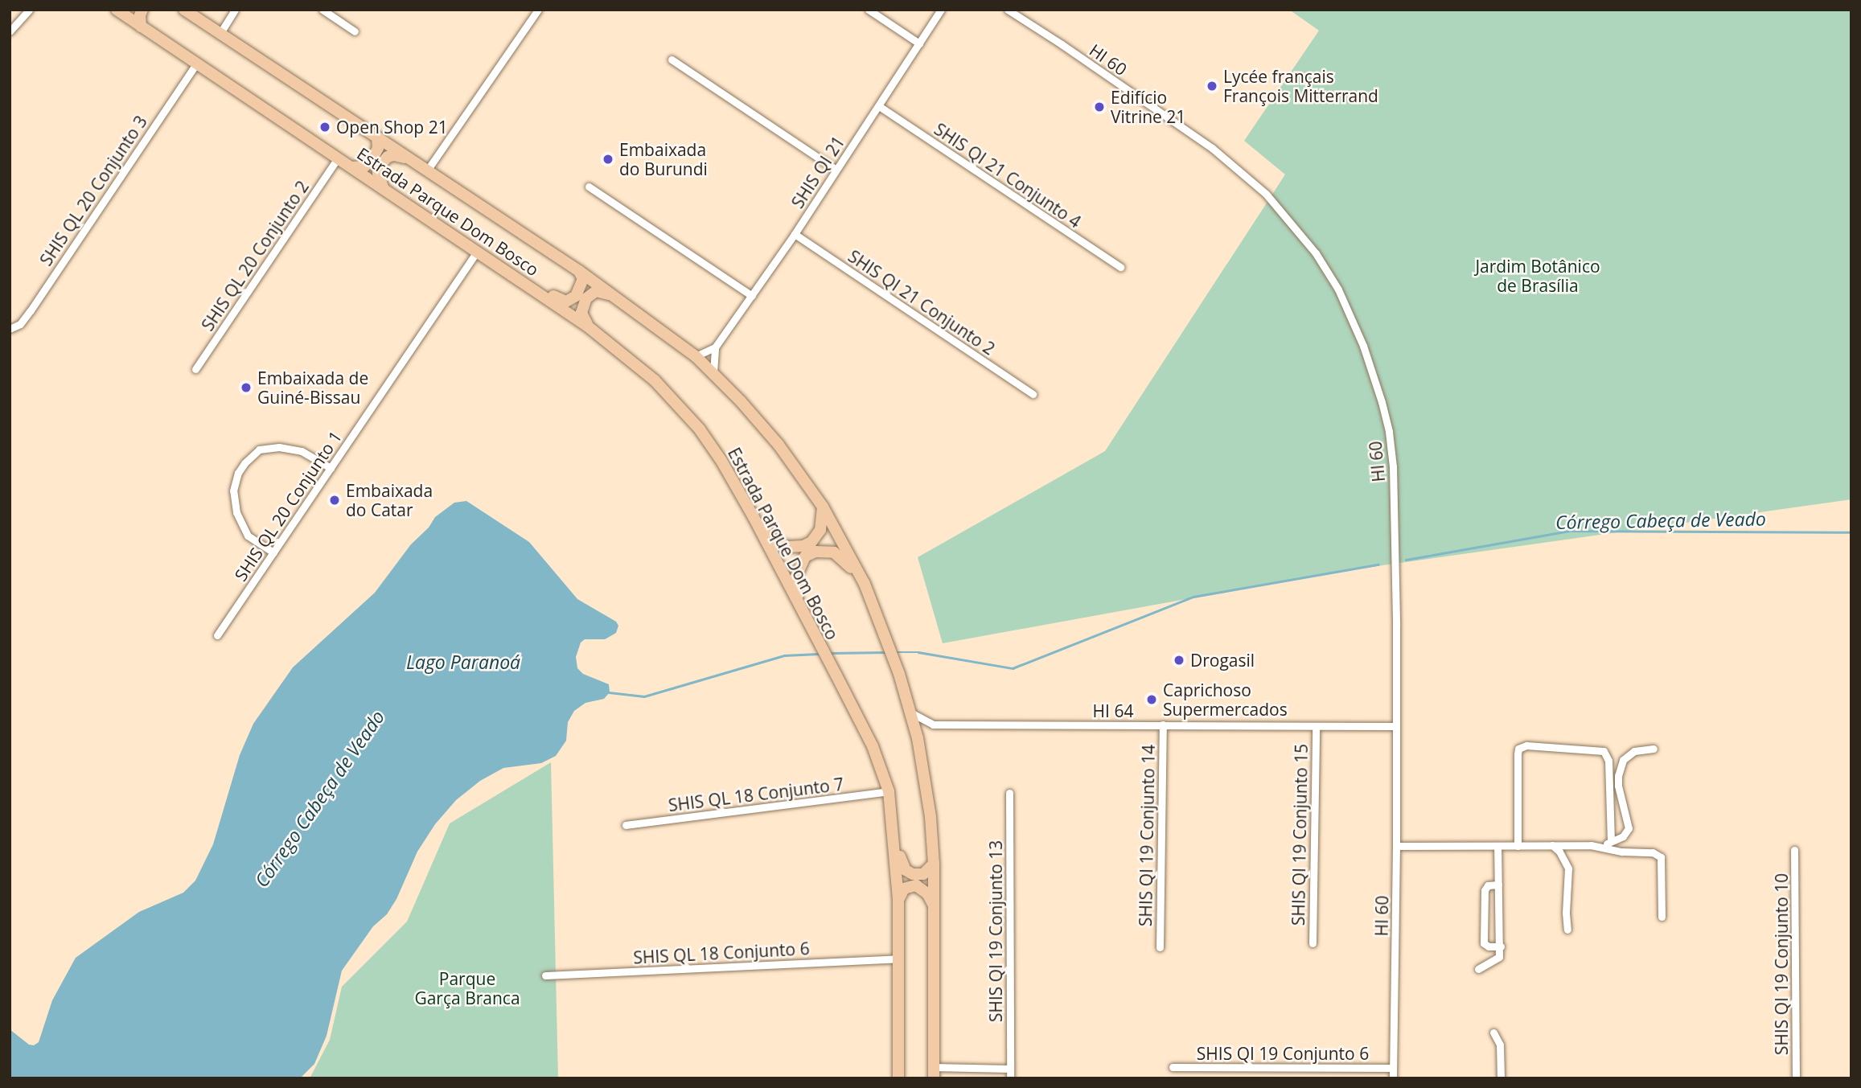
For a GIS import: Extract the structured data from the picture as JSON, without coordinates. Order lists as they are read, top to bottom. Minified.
{"streets":{"main road":["Estrada Parque Dom Bosco"],"street":["HI 60","SHIS QI 21","SHIS QI 21 Conjunto 4","SHIS QL 20 Conjunto 3","SHIS QL 20 Conjunto 2","SHIS QI 21 Conjunto 2","SHIS QL 20 Conjunto 1","HI 64","SHIS QL 18 Conjunto 7","SHIS QI 19 Conjunto 15","SHIS QI 19 Conjunto 14","SHIS QI 19 Conjunto 13","SHIS QL 18 Conjunto 6","SHIS QI 19 Conjunto 10","SHIS QI 19 Conjunto 6"]},"crossings":[["HI 60","HI 64"],["HI 60","SHIS QI 19 Conjunto 6"],["SHIS QI 21","SHIS QI 21 Conjunto 4"],["SHIS QI 21","Estrada Parque Dom Bosco"],["SHIS QI 21","SHIS QI 21 Conjunto 2"],["SHIS QL 20 Conjunto 3","Estrada Parque Dom Bosco"],["Estrada Parque Dom Bosco","SHIS QL 20 Conjunto 2"],["Estrada Parque Dom Bosco","SHIS QL 20 Conjunto 1"],["Estrada Parque Dom Bosco","HI 64"],["Estrada Parque Dom Bosco","SHIS QL 18 Conjunto 7"],["Estrada Parque Dom Bosco","SHIS QL 18 Conjunto 6"],["HI 64","SHIS QI 19 Conjunto 15"],["HI 64","SHIS QI 19 Conjunto 14"]],"water":["Córrego Cabeça de Veado","Lago Paranoá"],"parks":["Jardim Botânico de Brasília","Parque Garça Branca"],"places":["Lycée français François Mitterrand","Edifício Vitrine 21","Open Shop 21","Embaixada do Burundi","Embaixada de Guiné-Bissau","Embaixada do Catar","Drogasil","Caprichoso Supermercados"]}
